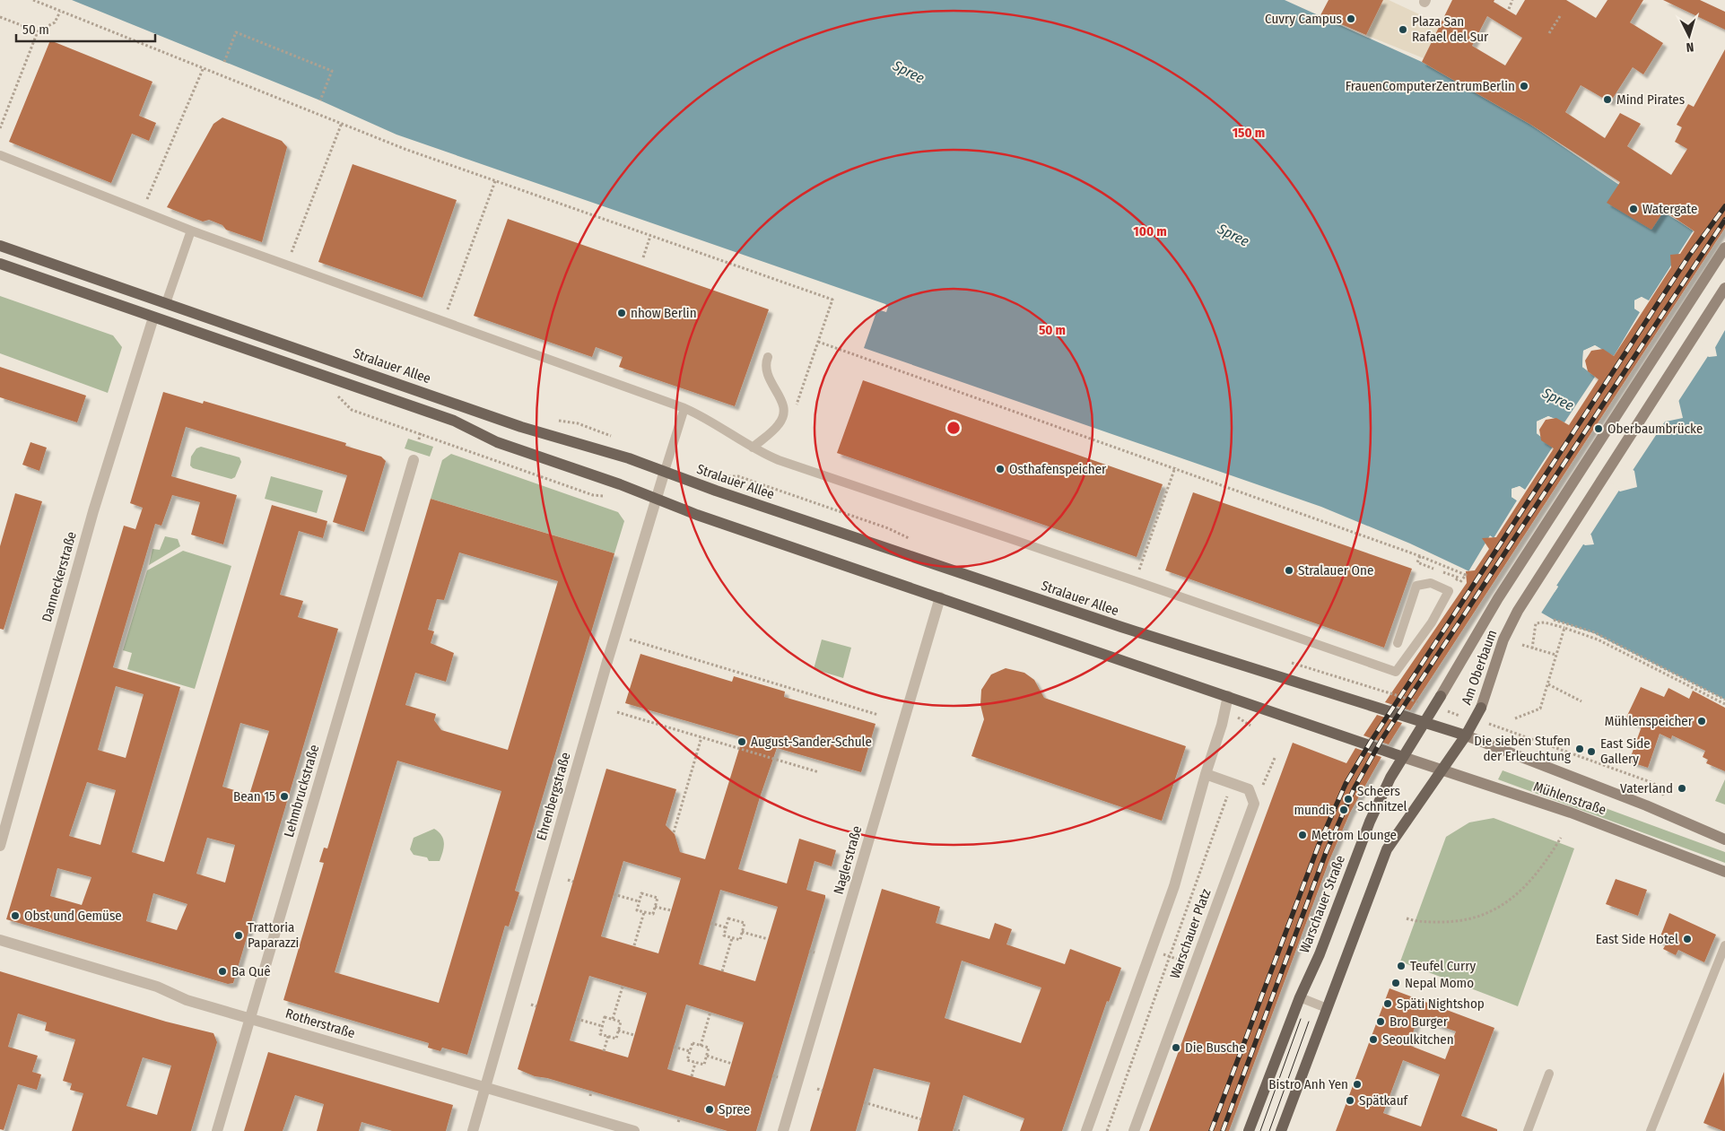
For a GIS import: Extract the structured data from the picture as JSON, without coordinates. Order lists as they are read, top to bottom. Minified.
{"streets":{"main road":["Stralauer Allee","Am Oberbaum","Mühlenstraße","Warschauer Straße"],"street":["Danneckerstraße","Lehmbruckstraße","Ehrenbergstraße","Naglerstraße","Warschauer Platz","Rotherstraße"]},"crossings":[["Stralauer Allee","Am Oberbaum"],["Stralauer Allee","Ehrenbergstraße"],["Stralauer Allee","Mühlenstraße"],["Stralauer Allee","Warschauer Straße"],["Am Oberbaum","Mühlenstraße"],["Am Oberbaum","Warschauer Straße"],["Lehmbruckstraße","Rotherstraße"],["Ehrenbergstraße","Rotherstraße"],["Mühlenstraße","Warschauer Straße"]],"water":["Spree"],"places":["Cuvry Campus","Plaza San Rafael del Sur","FrauenComputerZentrumBerlin","Mind Pirates","Watergate","nhow Berlin","Oberbaumbrücke","Osthafenspeicher","Stralauer One","Mühlenspeicher","August-Sander-Schule","Die sieben Stufen der Erleuchtung","East Side Gallery","Vaterland","Bean 15","Scheers Schnitzel","mundis","Metrom Lounge","Obst und Gemüse","Trattoria Paparazzi","East Side Hotel","Teufel Curry","Ba Quê","Nepal Momo","Späti Nightshop","Bro Burger","Seoulkitchen","Die Busche","Bistro Anh Yen","Spätkauf","Spree"],"scale_bar":"50 m","north":"bottom","rings":["150 m","100 m","50 m"]}
